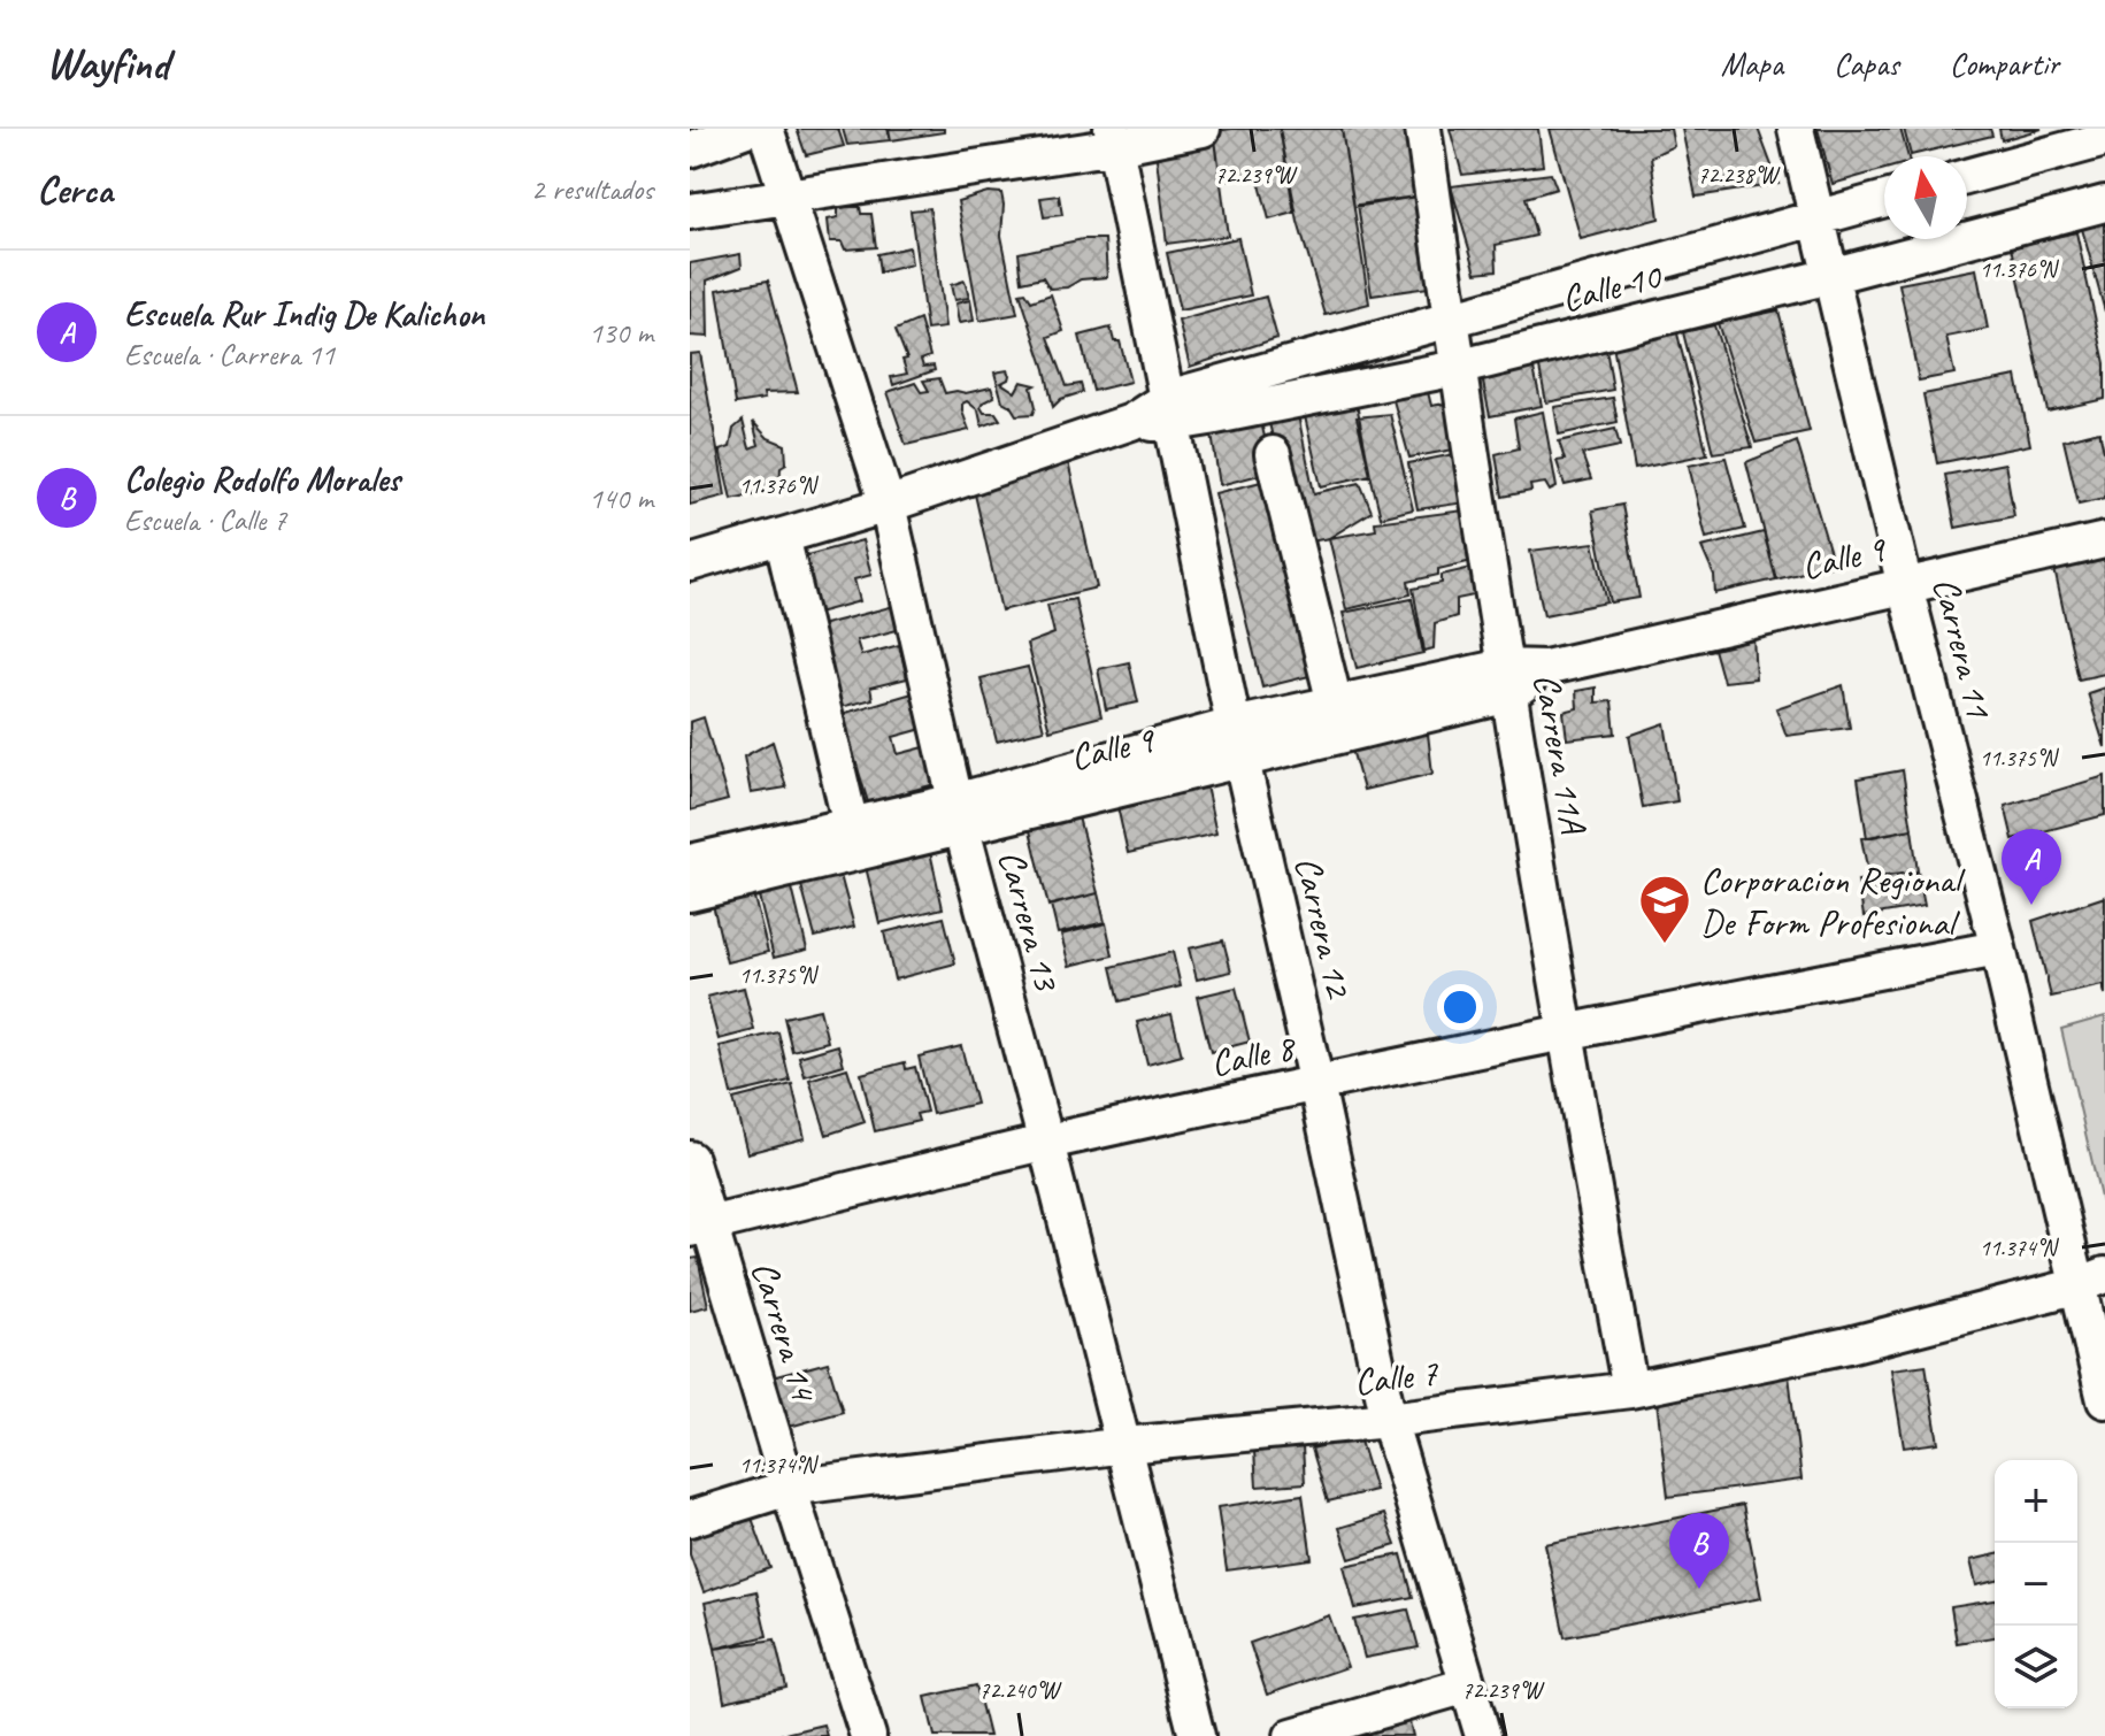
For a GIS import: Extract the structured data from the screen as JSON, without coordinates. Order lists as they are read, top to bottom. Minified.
{"streets":{"street":["Calle 10","Calle 9","Carrera 11","Carrera 11A","Carrera 13","Carrera 12","Calle 8","Carrera 14","Calle 7"]},"crossings":[["Calle 10","Carrera 11"],["Calle 10","Carrera 11A"],["Calle 10","Carrera 13"],["Calle 10","Carrera 12"],["Calle 9","Carrera 11"],["Calle 9","Carrera 11A"],["Calle 9","Carrera 13"],["Calle 9","Carrera 12"],["Carrera 11","Calle 8"],["Carrera 11","Calle 7"],["Carrera 11A","Calle 8"],["Carrera 11A","Calle 7"],["Carrera 13","Calle 8"],["Carrera 13","Calle 7"],["Carrera 12","Calle 8"],["Carrera 12","Calle 7"],["Calle 8","Carrera 14"],["Carrera 14","Calle 7"]],"places":{"school or university":["Corporacion Regional De Form Profesional"]},"north":"top","page":{"header":"Wayfind","nav":["Mapa","Capas","Compartir"],"heading":["Cerca","2 resultados"],"list":[{"mark":"A","name":"Escuela Rur Indig De Kalichon","note":"Escuela · Carrera 11","value":"130 m"},{"mark":"B","name":"Colegio Rodolfo Morales","note":"Escuela · Calle 7","value":"140 m"}],"pins":["A","B"],"map_buttons":["+","−"]},"coordinates":["72.239°W","72.238°W","11.376°N","11.375°N","11.374°N","72.240°W"]}
